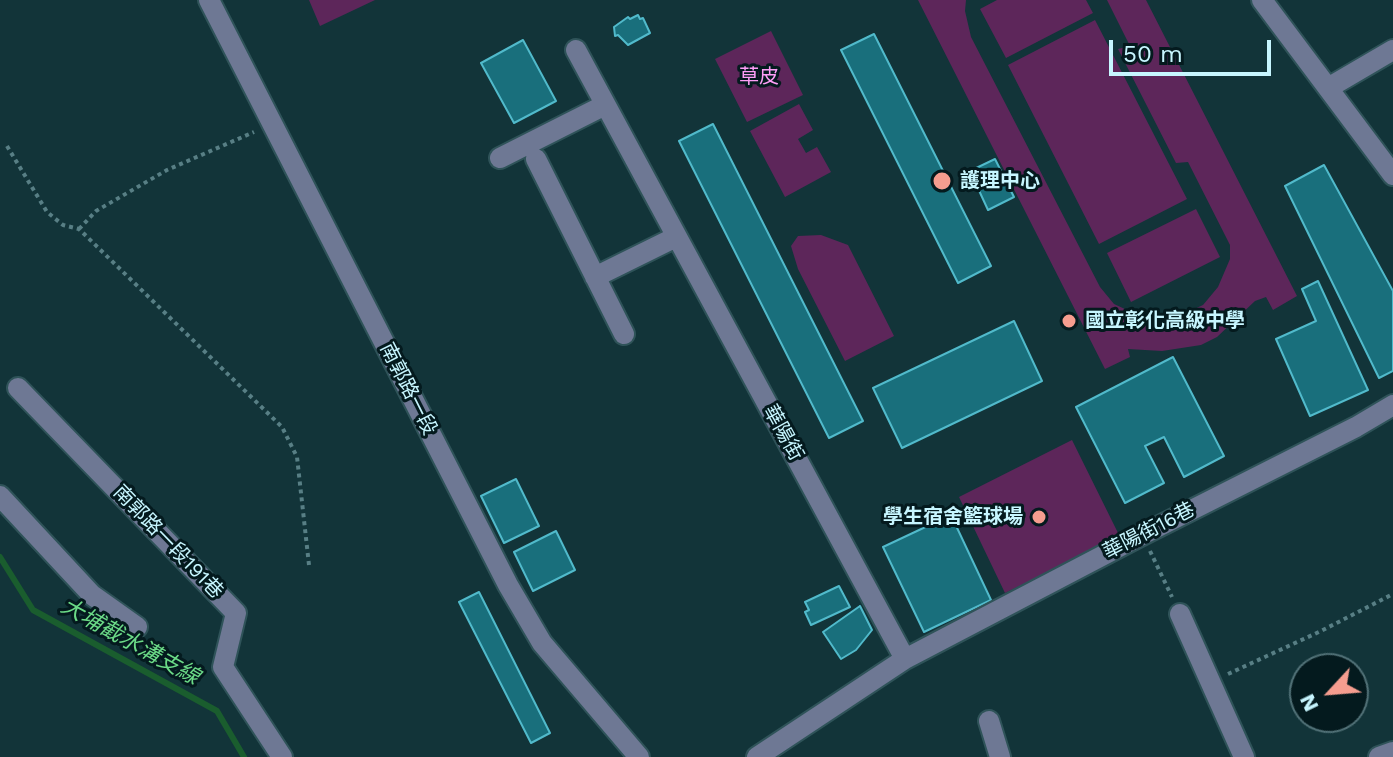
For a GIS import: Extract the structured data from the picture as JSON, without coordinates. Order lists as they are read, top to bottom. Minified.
{"streets":{"street":["南郭路一段","華陽街","華陽街16巷","南郭路一段191巷"]},"crossings":[["華陽街","華陽街16巷"]],"water":["大埔截水溝支線"],"parks":["草皮"],"places":["護理中心","國立彰化高級中學","學生宿舍籃球場"],"scale_bar":"50 m","north":"bottom left"}
